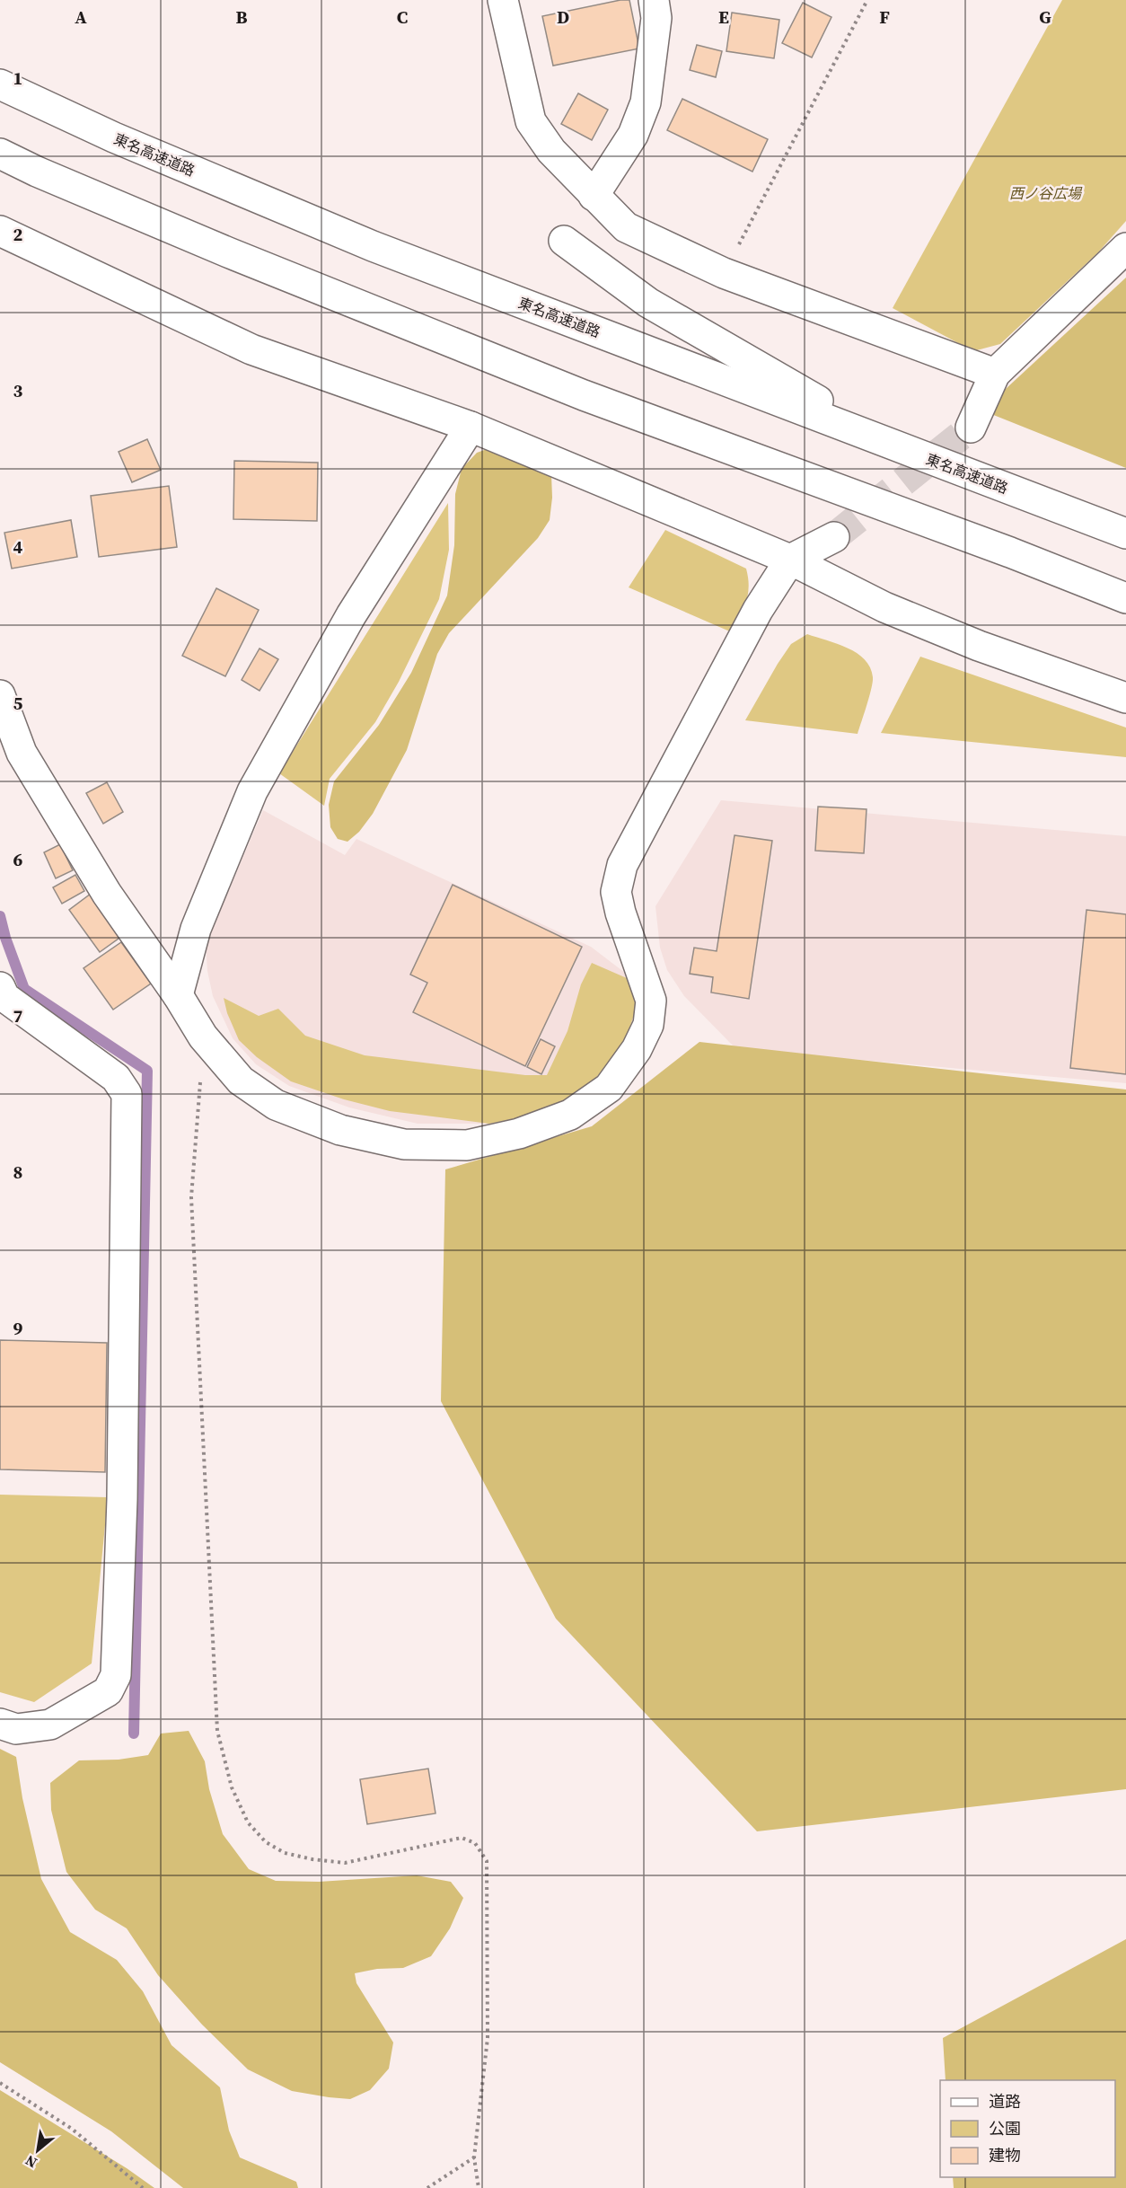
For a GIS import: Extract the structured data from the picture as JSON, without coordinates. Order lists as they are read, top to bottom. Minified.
{"streets":{"main road":["東名高速道路"]},"parks":["西ノ谷広場"],"legend":["道路","公園","建物"],"north":"bottom left","grid":{"columns":["A","B","C","D","E","F","G"],"rows":["1","2","3","4","5","6","7","8","9"]}}
